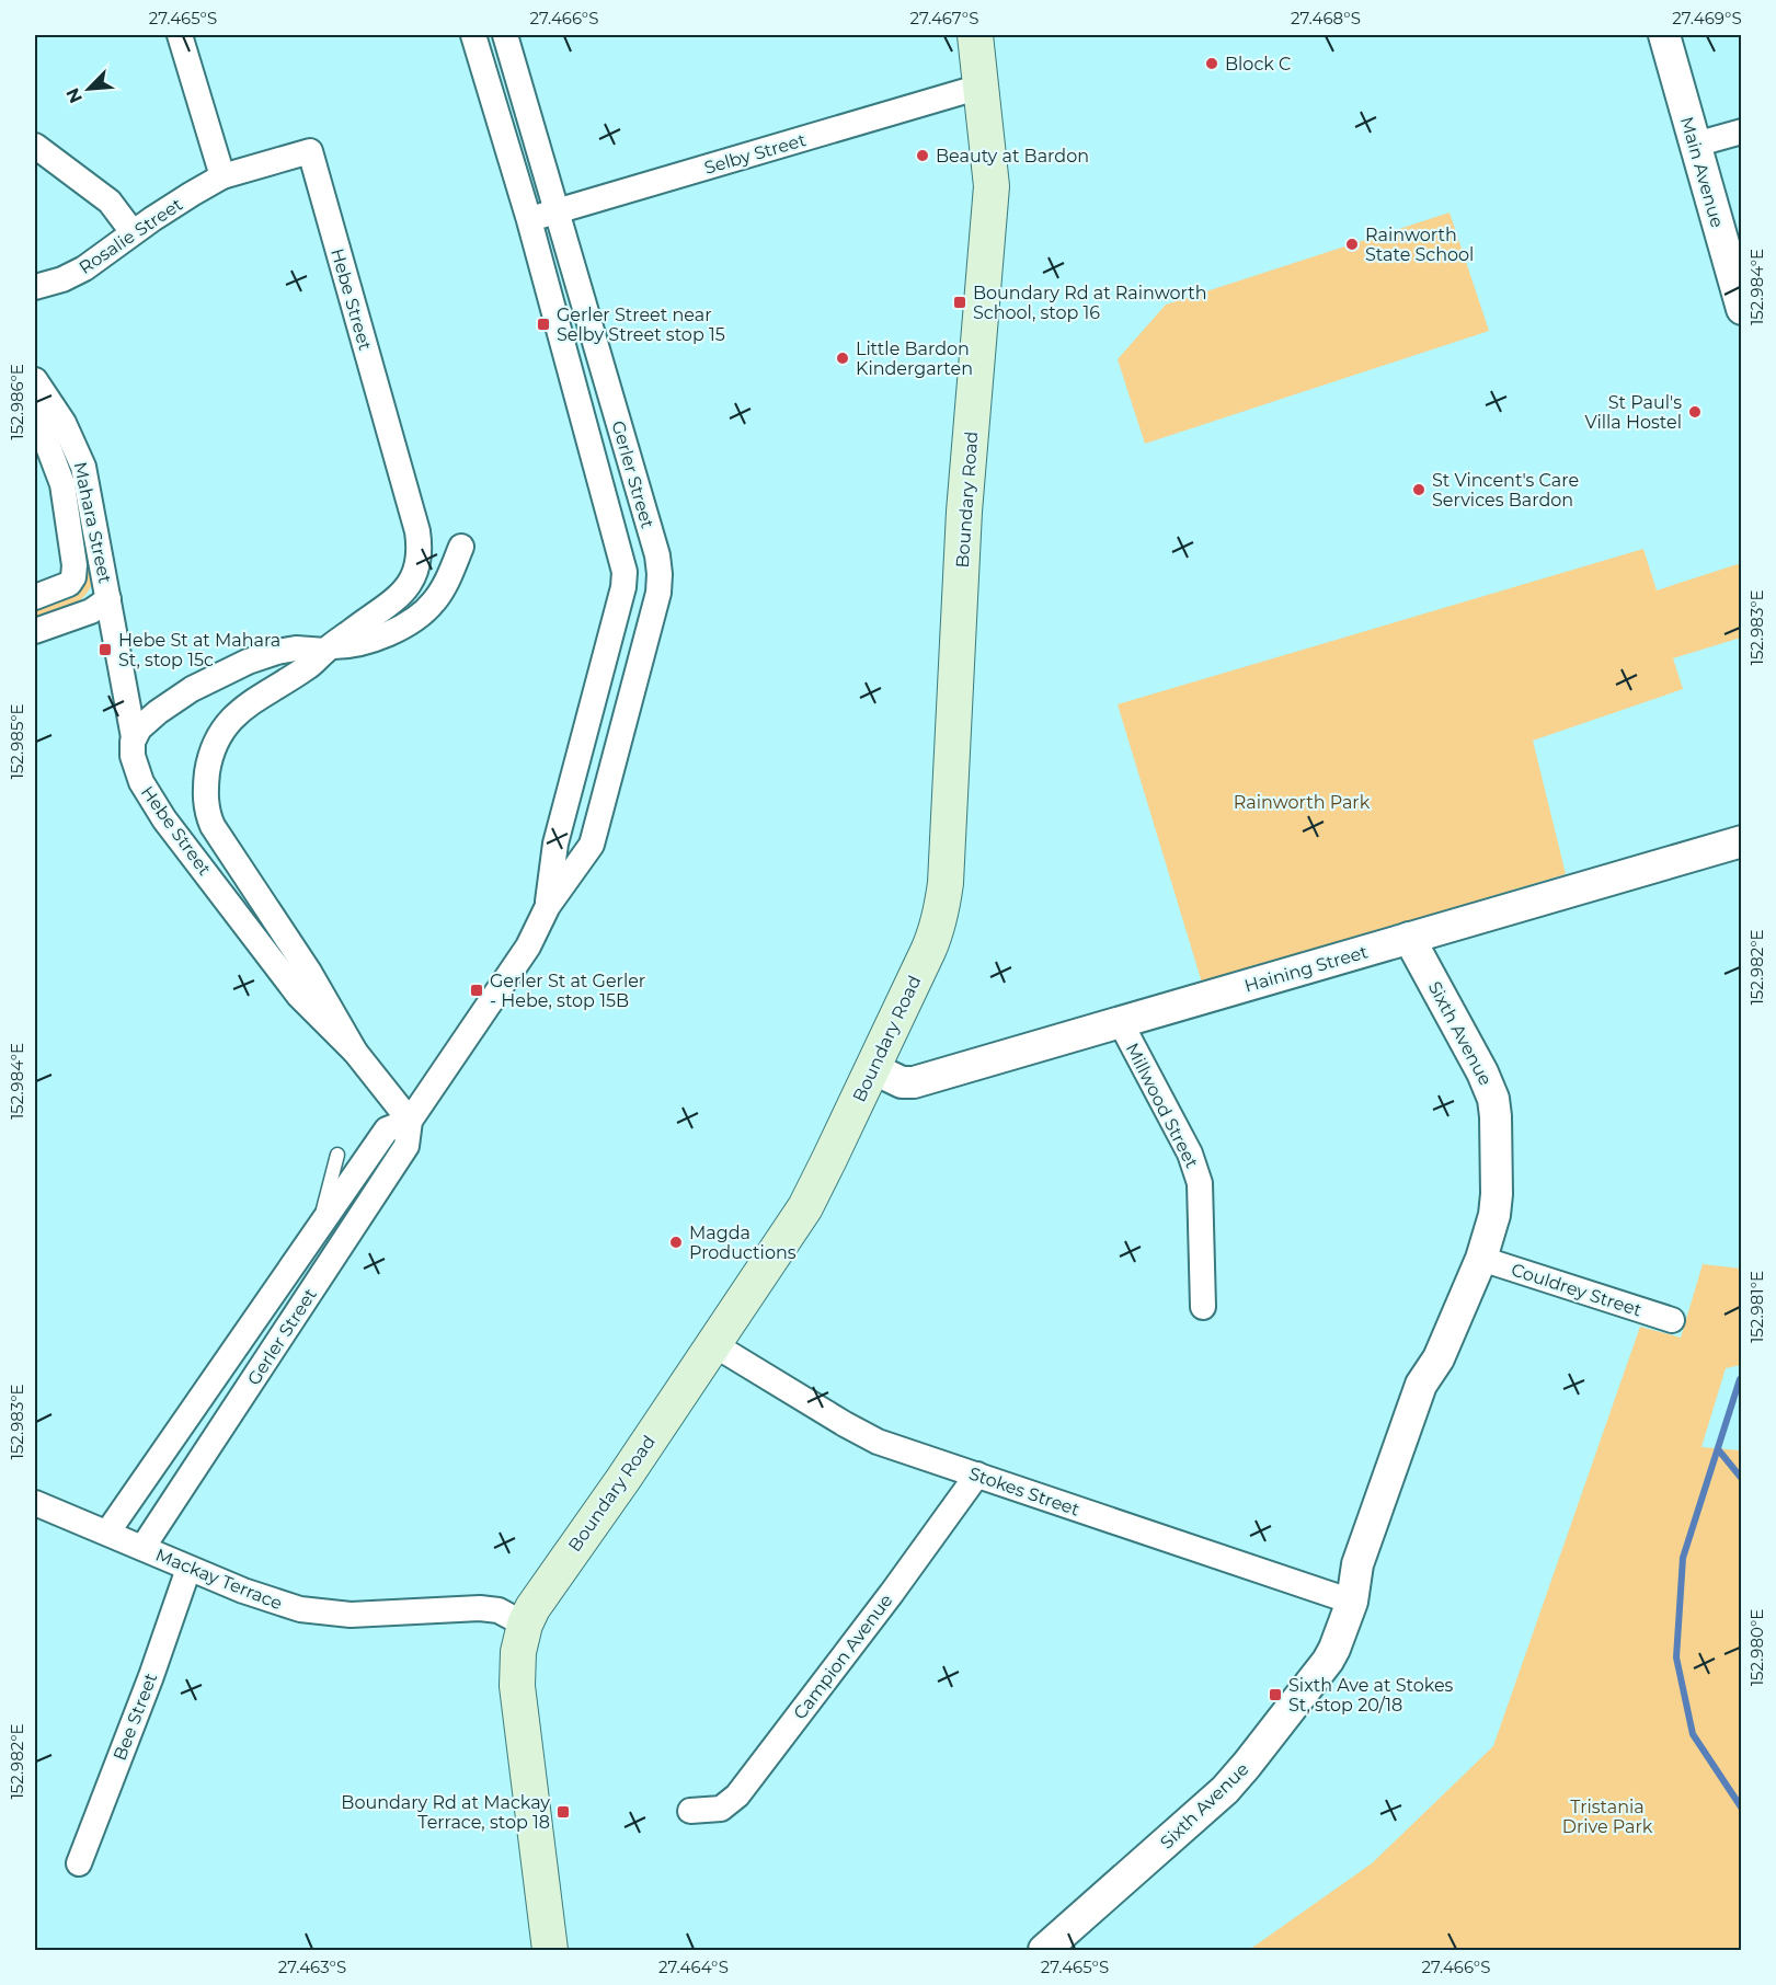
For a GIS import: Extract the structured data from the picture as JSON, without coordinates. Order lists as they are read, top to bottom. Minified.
{"streets":{"main road":["Boundary Road"],"street":["Selby Street","Main Avenue","Rosalie Street","Hebe Street","Gerler Street","Mahara Street","Haining Street","Sixth Avenue","Millwood Street","Couldrey Street","Stokes Street","Mackay Terrace","Campion Avenue","Bee Street"]},"crossings":[["Selby Street","Gerler Street"],["Selby Street","Boundary Road"],["Rosalie Street","Hebe Street"],["Hebe Street","Gerler Street"],["Hebe Street","Mahara Street"],["Gerler Street","Mackay Terrace"],["Boundary Road","Haining Street"],["Boundary Road","Stokes Street"],["Boundary Road","Mackay Terrace"],["Haining Street","Sixth Avenue"],["Haining Street","Millwood Street"],["Sixth Avenue","Couldrey Street"],["Sixth Avenue","Stokes Street"],["Stokes Street","Campion Avenue"],["Mackay Terrace","Bee Street"]],"parks":["Rainworth Park","Tristania Drive Park"],"places":{"other":["Block C","Beauty at Bardon","Rainworth State School","Little Bardon Kindergarten","St Paul's Villa Hostel","St Vincent's Care Services Bardon","Magda Productions"],"transit":["Boundary Rd at Rainworth School, stop 16","Gerler Street near Selby Street stop 15","Hebe St at Mahara St, stop 15c","Gerler St at Gerler - Hebe, stop 15B","Sixth Ave at Stokes St, stop 20/18","Boundary Rd at Mackay Terrace, stop 18"]},"north":"bottom left","coordinates":["27.465°S","27.466°S","27.467°S","27.468°S","27.469°S","152.984°E","152.986°E","152.983°E","152.985°E","152.982°E","152.981°E","152.980°E","27.463°S","27.464°S"]}
